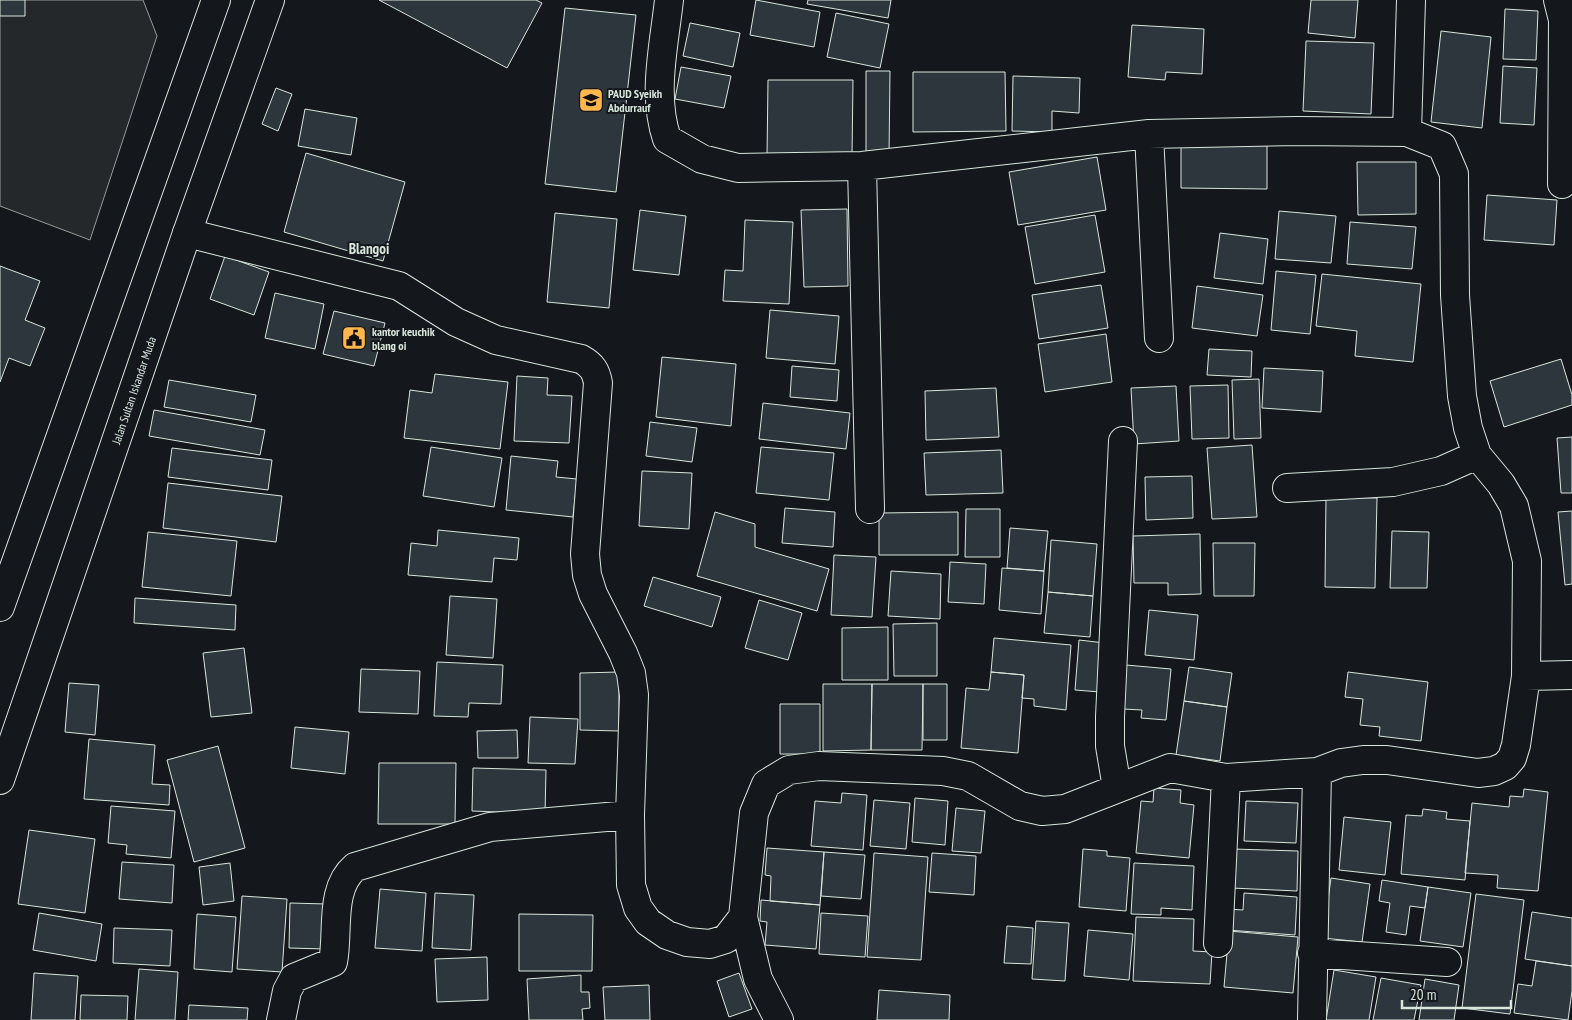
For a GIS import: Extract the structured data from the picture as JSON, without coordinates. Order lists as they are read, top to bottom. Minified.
{"streets":{"main road":["Jalan Sultan Iskandar Muda"]},"districts":["Blangoi"],"places":{"school or university":["PAUD Syeikh Abdurrauf"],"public building":["kantor keuchik blang oi"]},"scale_bar":"20 m"}
